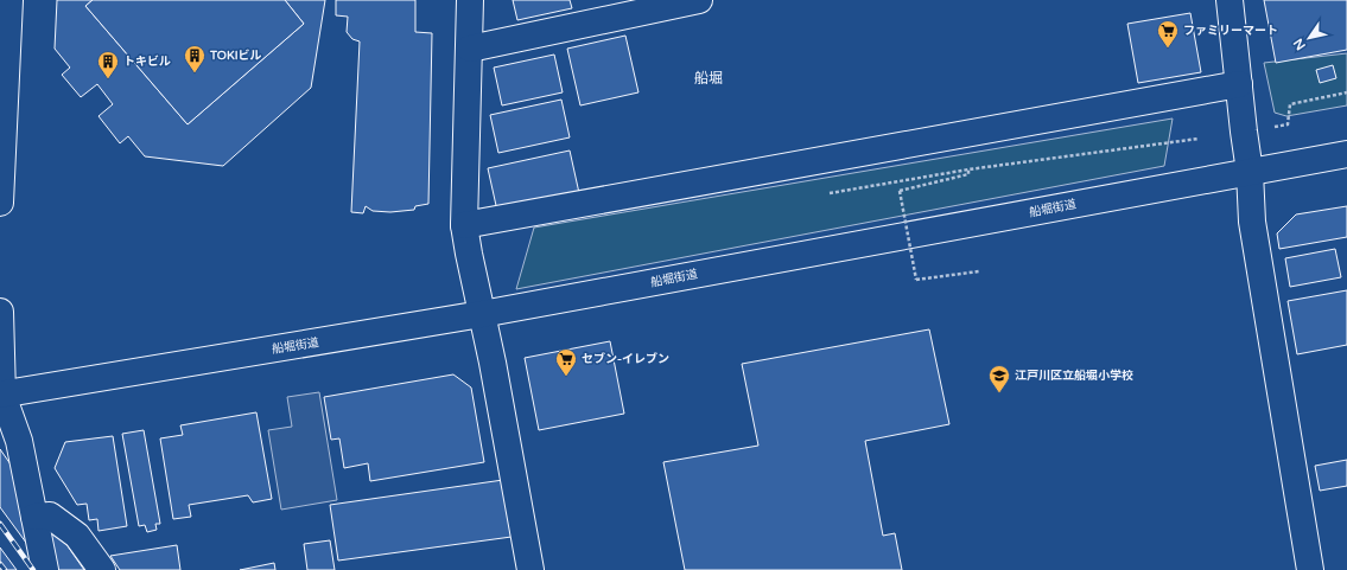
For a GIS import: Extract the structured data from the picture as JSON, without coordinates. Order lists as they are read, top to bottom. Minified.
{"streets":{"street":["船堀街道"]},"districts":["船堀"],"places":{"supermarket":["ファミリーマート","セブン-イレブン"],"building":["TOKIビル","トキビル"],"school or university":["江戸川区立船堀小学校"]},"north":"bottom left"}
